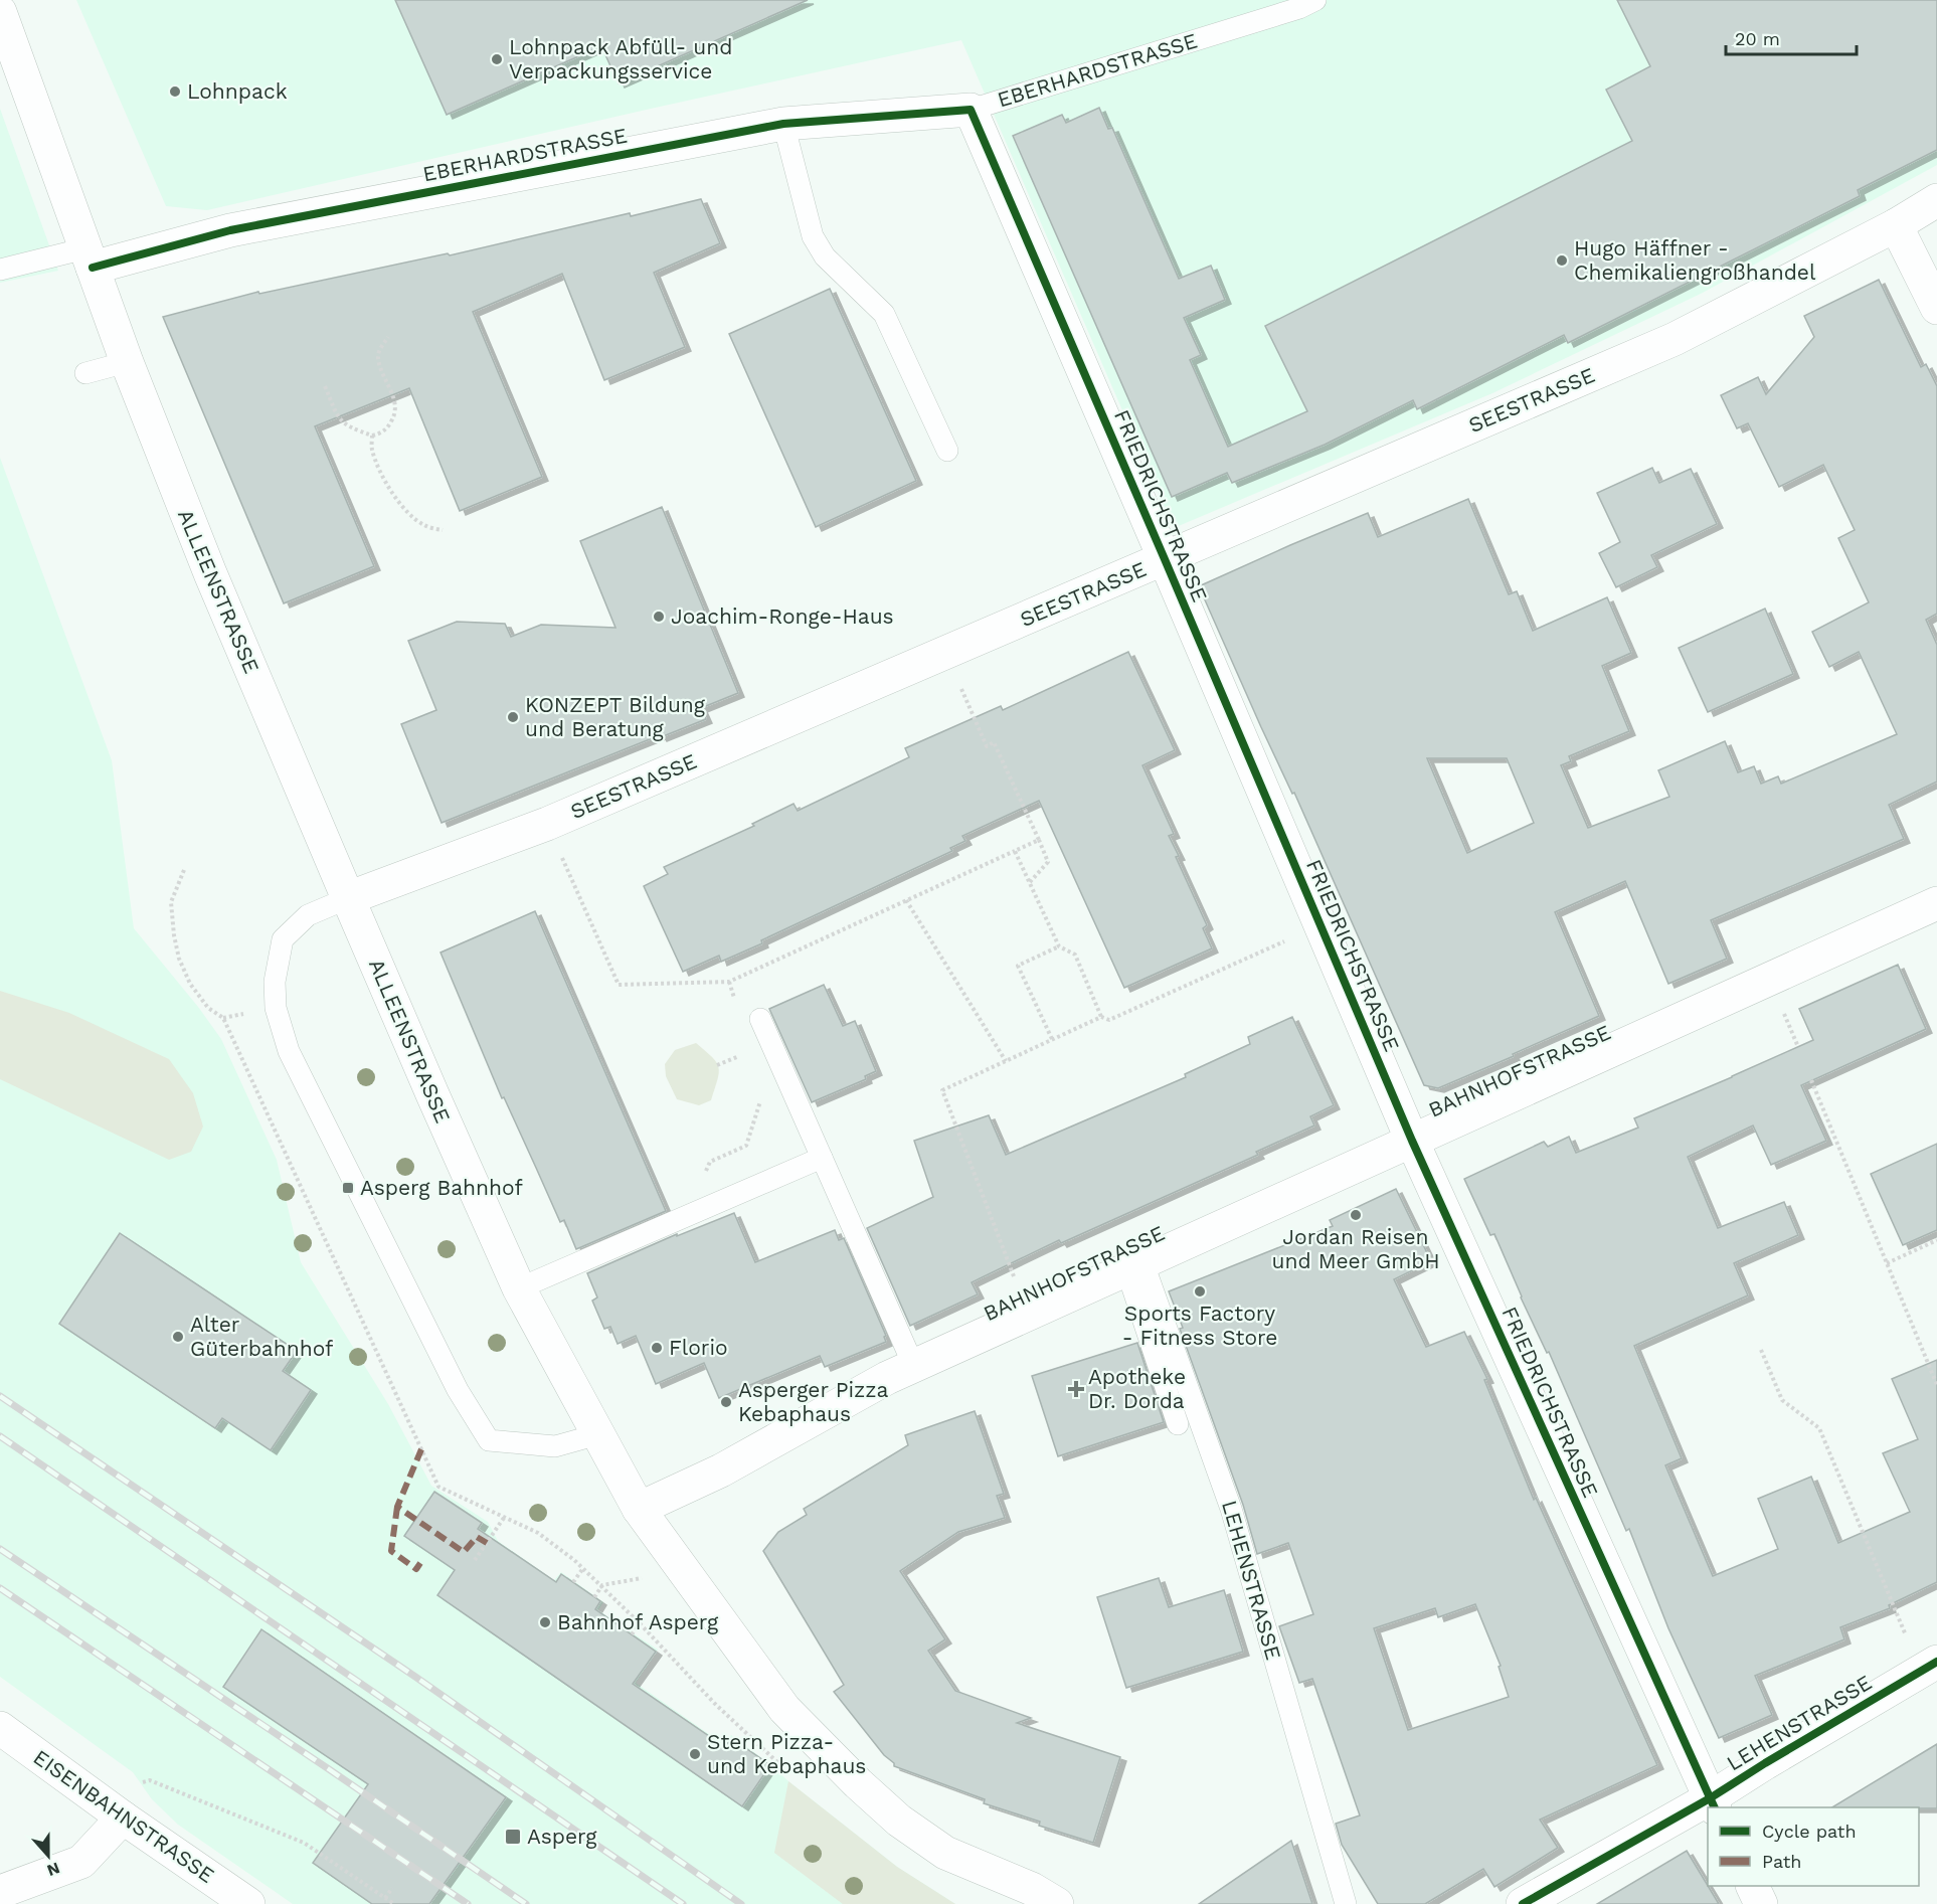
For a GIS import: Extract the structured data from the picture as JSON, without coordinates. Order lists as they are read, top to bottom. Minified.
{"streets":{"street":["EBERHARDSTRASSE","SEESTRASSE","FRIEDRICHSTRASSE","ALLEENSTRASSE","BAHNHOFSTRASSE","LEHENSTRASSE","EISENBAHNSTRASSE"]},"crossings":[["EBERHARDSTRASSE","FRIEDRICHSTRASSE"],["EBERHARDSTRASSE","ALLEENSTRASSE"],["SEESTRASSE","FRIEDRICHSTRASSE"],["SEESTRASSE","ALLEENSTRASSE"],["FRIEDRICHSTRASSE","BAHNHOFSTRASSE"],["FRIEDRICHSTRASSE","LEHENSTRASSE"],["ALLEENSTRASSE","BAHNHOFSTRASSE"],["BAHNHOFSTRASSE","LEHENSTRASSE"]],"places":{"other":["Lohnpack Abfüll- und Verpackungsservice","Lohnpack","Hugo Häffner - Chemikaliengroßhandel","Joachim-Ronge-Haus","KONZEPT Bildung und Beratung","Jordan Reisen und Meer GmbH","Sports Factory - Fitness Store","Alter Güterbahnhof","Florio","Asperger Pizza Kebaphaus","Bahnhof Asperg","Stern Pizza- und Kebaphaus"],"transit":["Asperg Bahnhof","Asperg"],"health":["Apotheke Dr. Dorda"]},"legend":["Cycle path","Path"],"scale_bar":"20 m","north":"bottom"}
